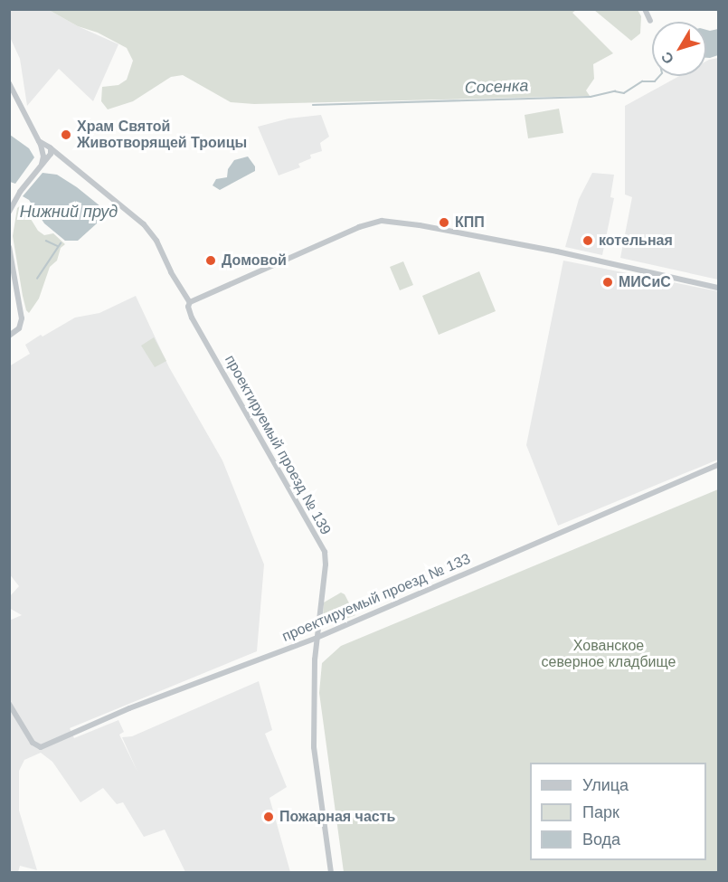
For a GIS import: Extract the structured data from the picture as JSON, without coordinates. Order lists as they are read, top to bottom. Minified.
{"streets":{"street":["проектируемый проезд № 139","проектируемый проезд № 133"]},"crossings":[["проектируемый проезд № 139","проектируемый проезд № 133"]],"water":["Сосенка","Нижний пруд"],"parks":["Хованское северное кладбище"],"places":["Храм Святой Животворящей Троицы","КПП","котельная","Домовой","МИСиС","Пожарная часть"],"legend":["Улица","Парк","Вода"],"north":"bottom left"}
